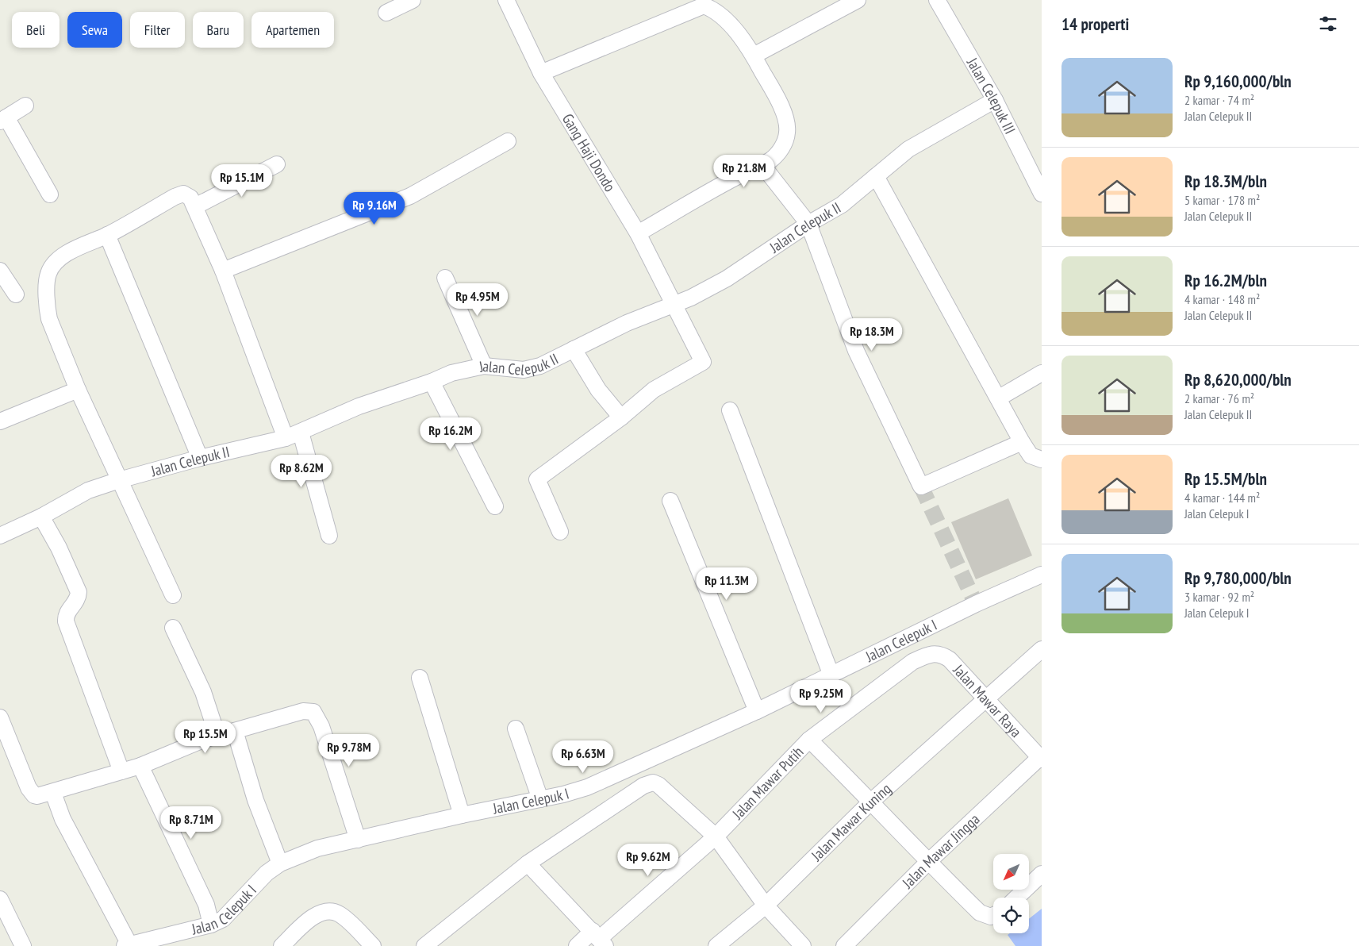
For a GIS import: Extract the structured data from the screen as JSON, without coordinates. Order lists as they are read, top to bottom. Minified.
{"streets":{"street":["Jalan Celepuk III","Gang Haji Dondo","Jalan Celepuk II","Jalan Celepuk I","Jalan Mawar Raya","Jalan Mawar Putih","Jalan Mawar Kuning","Jalan Mawar Jingga"]},"crossings":[["Jalan Celepuk III","Jalan Celepuk II"],["Gang Haji Dondo","Jalan Celepuk II"],["Jalan Mawar Raya","Jalan Mawar Putih"],["Jalan Mawar Raya","Jalan Mawar Kuning"],["Jalan Mawar Raya","Jalan Mawar Jingga"]],"north":"bottom left","page":{"heading":"14 properti","chip":["Beli","Sewa","Filter","Baru","Apartemen"],"list":[{"name":"Rp 9,160,000/bln","note":"2 kamar · 74 m² · Jalan Celepuk II"},{"name":"Rp 18.3M/bln","note":"5 kamar · 178 m² · Jalan Celepuk II"},{"name":"Rp 16.2M/bln","note":"4 kamar · 148 m² · Jalan Celepuk II"},{"name":"Rp 8,620,000/bln","note":"2 kamar · 76 m² · Jalan Celepuk II"},{"name":"Rp 15.5M/bln","note":"4 kamar · 144 m² · Jalan Celepuk I"},{"name":"Rp 9,780,000/bln","note":"3 kamar · 92 m² · Jalan Celepuk I"}],"price":["Rp 21.8M","Rp 15.1M","Rp 9.16M","Rp 4.95M","Rp 18.3M","Rp 16.2M","Rp 8.62M","Rp 11.3M","Rp 9.25M","Rp 15.5M","Rp 9.78M","Rp 6.63M","Rp 8.71M","Rp 9.62M"]}}
